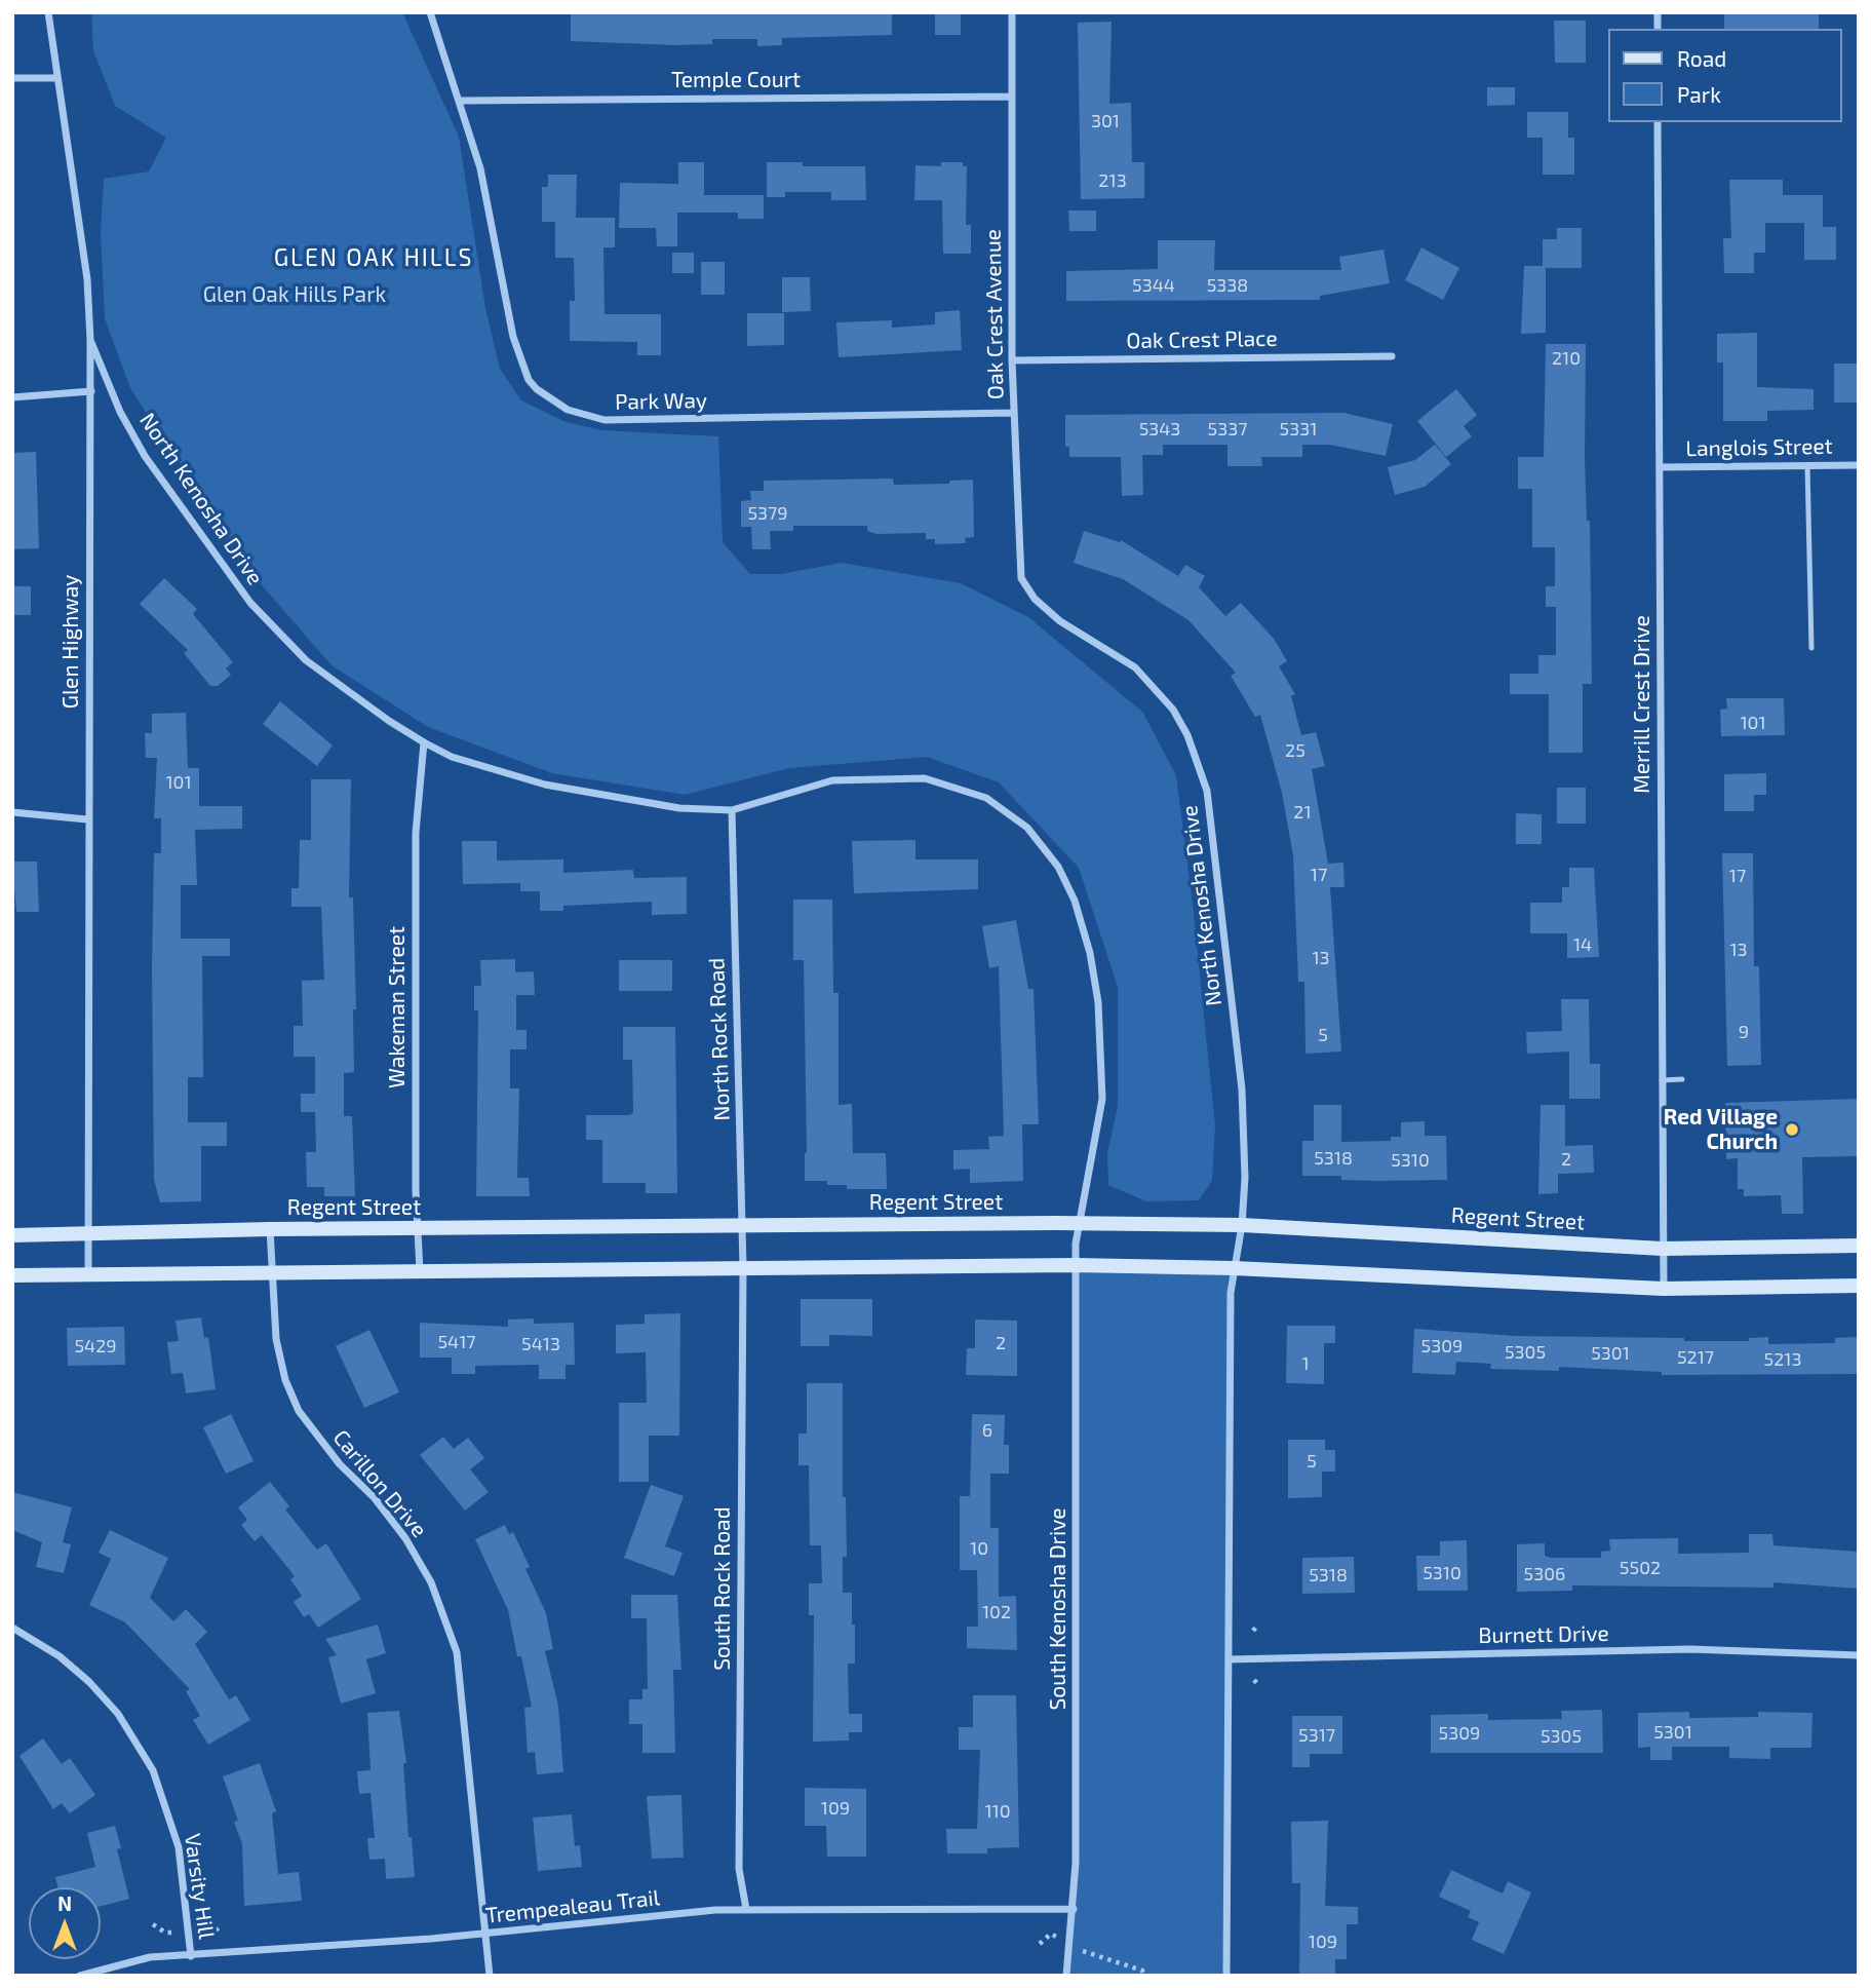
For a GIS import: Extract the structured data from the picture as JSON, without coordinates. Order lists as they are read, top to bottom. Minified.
{"streets":{"street":["Temple Court","Oak Crest Avenue","Oak Crest Place","Park Way","Langlois Street","North Kenosha Drive","Glen Highway","Merrill Crest Drive","Wakeman Street","North Rock Road","Regent Street","Carillon Drive","South Rock Road","South Kenosha Drive","Burnett Drive","Varsity Hill","Trempealeau Trail"]},"crossings":[["Temple Court","Oak Crest Avenue"],["Temple Court","Park Way"],["Oak Crest Avenue","Oak Crest Place"],["Oak Crest Avenue","Park Way"],["Oak Crest Avenue","North Kenosha Drive"],["Langlois Street","Merrill Crest Drive"],["North Kenosha Drive","Glen Highway"],["North Kenosha Drive","Wakeman Street"],["North Kenosha Drive","North Rock Road"],["North Kenosha Drive","Regent Street"],["North Kenosha Drive","South Kenosha Drive"],["Glen Highway","Regent Street"],["Merrill Crest Drive","Regent Street"],["Wakeman Street","Regent Street"],["North Rock Road","Regent Street"],["North Rock Road","South Rock Road"],["Regent Street","Carillon Drive"],["Carillon Drive","Trempealeau Trail"],["South Rock Road","Trempealeau Trail"],["South Kenosha Drive","Trempealeau Trail"],["Varsity Hill","Trempealeau Trail"]],"districts":["GLEN OAK HILLS"],"parks":["Glen Oak Hills Park"],"places":["Red Village Church"],"house_numbers":["301","213","5344","5338","210","5343","5337","5331","5379","101","25","101","21","17","17","14","13","13","9","5","5318","2","5310","5417","2","5413","5429","5309","5305","5301","5217","5213","1","6","5","10","5502","5310","5306","5318","102","5301","5309","5317","5305","109","110","109"],"legend":["Road","Park"],"north":"top"}
